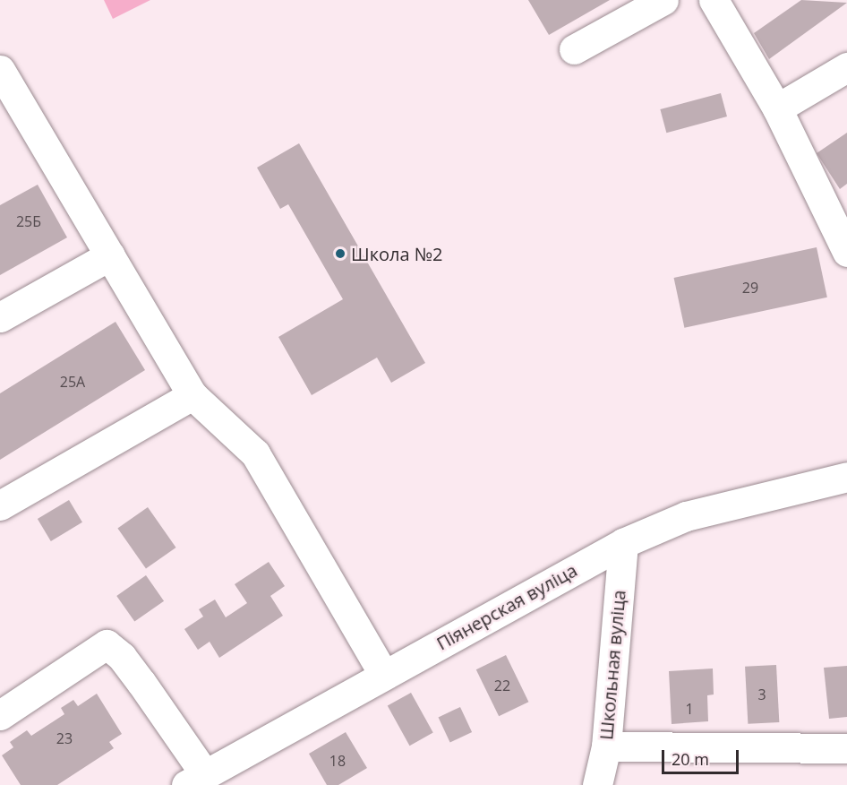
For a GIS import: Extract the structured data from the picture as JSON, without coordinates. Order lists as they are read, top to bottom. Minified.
{"streets":{"street":["Піянерская вуліца","Школьная вуліца"]},"crossings":[["Піянерская вуліца","Школьная вуліца"]],"places":["Школа №2"],"house_numbers":["25Б","29","25А","22","3","1","23","18"],"scale_bar":"20 m"}
